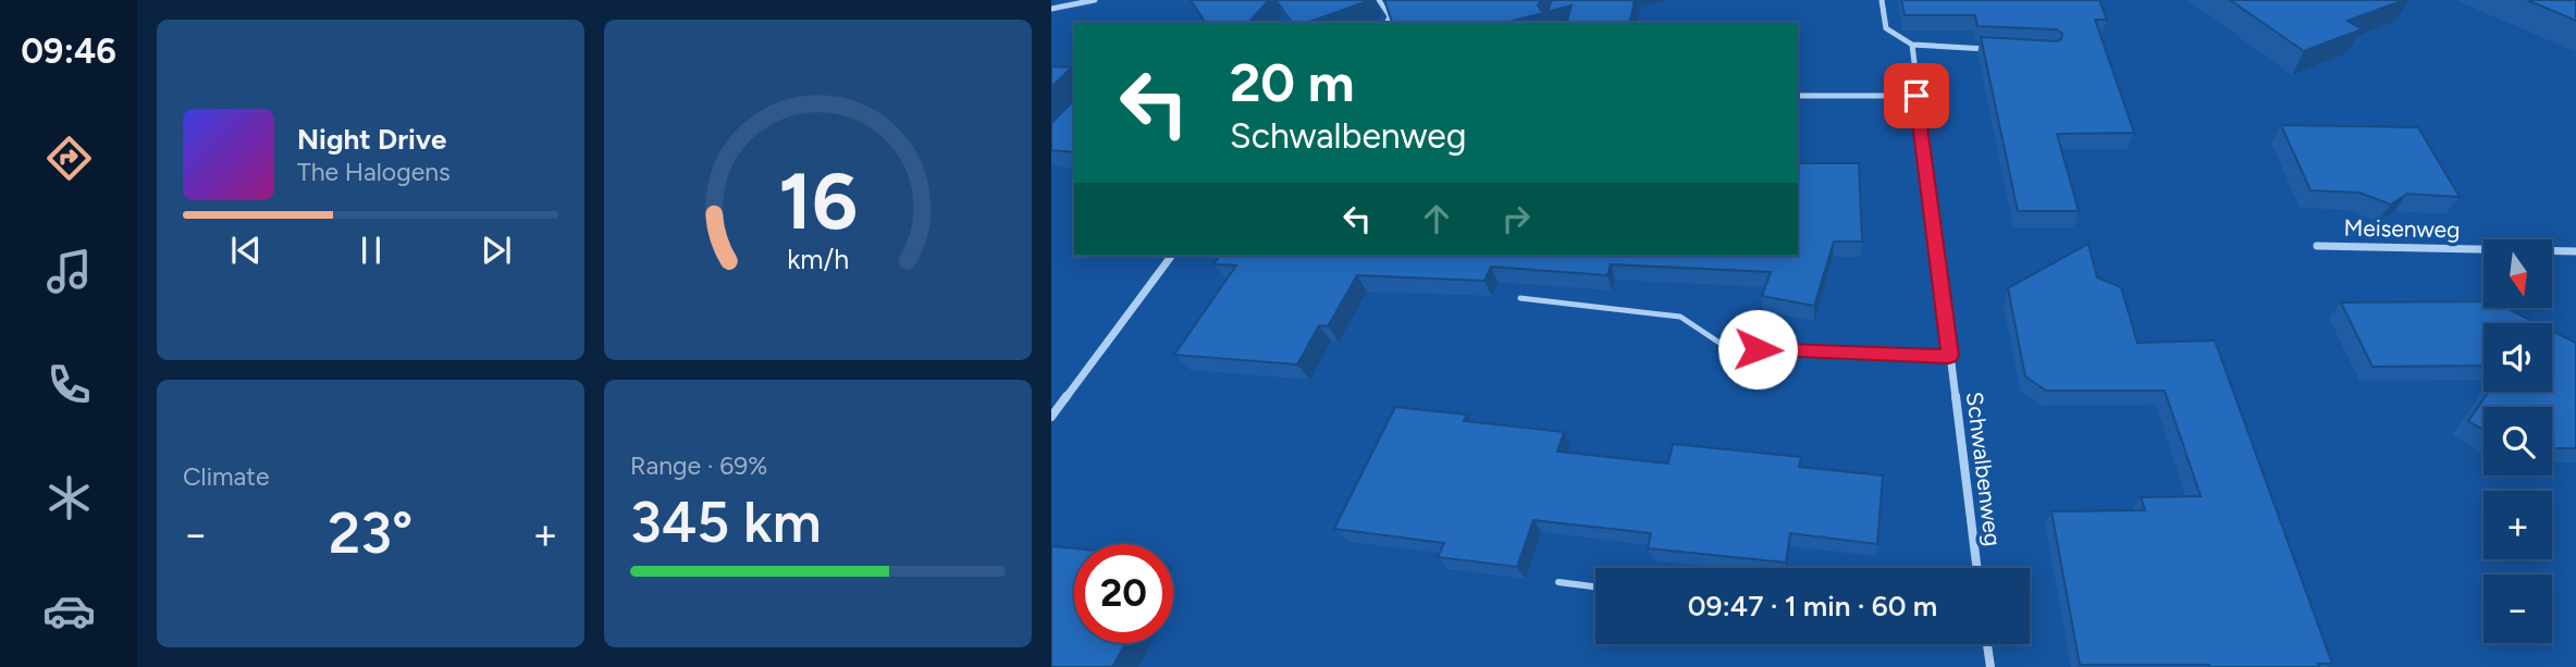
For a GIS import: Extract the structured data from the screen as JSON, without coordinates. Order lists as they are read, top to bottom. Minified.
{"streets":{"street":["Meisenweg","Schwalbenweg"]},"north":"bottom","page":{"tabs":"09:46","turn":["20 m","Schwalbenweg"],"song":["Night Drive","The Halogens"],"map_buttons":["+","−"],"tile":["Climate",["Range · 69%","345 km"]],"heat":["−","23°","+"],"limit":"20","trip":"09:47 · 1 min · 60 m","gauge":["16","km/h"]}}
